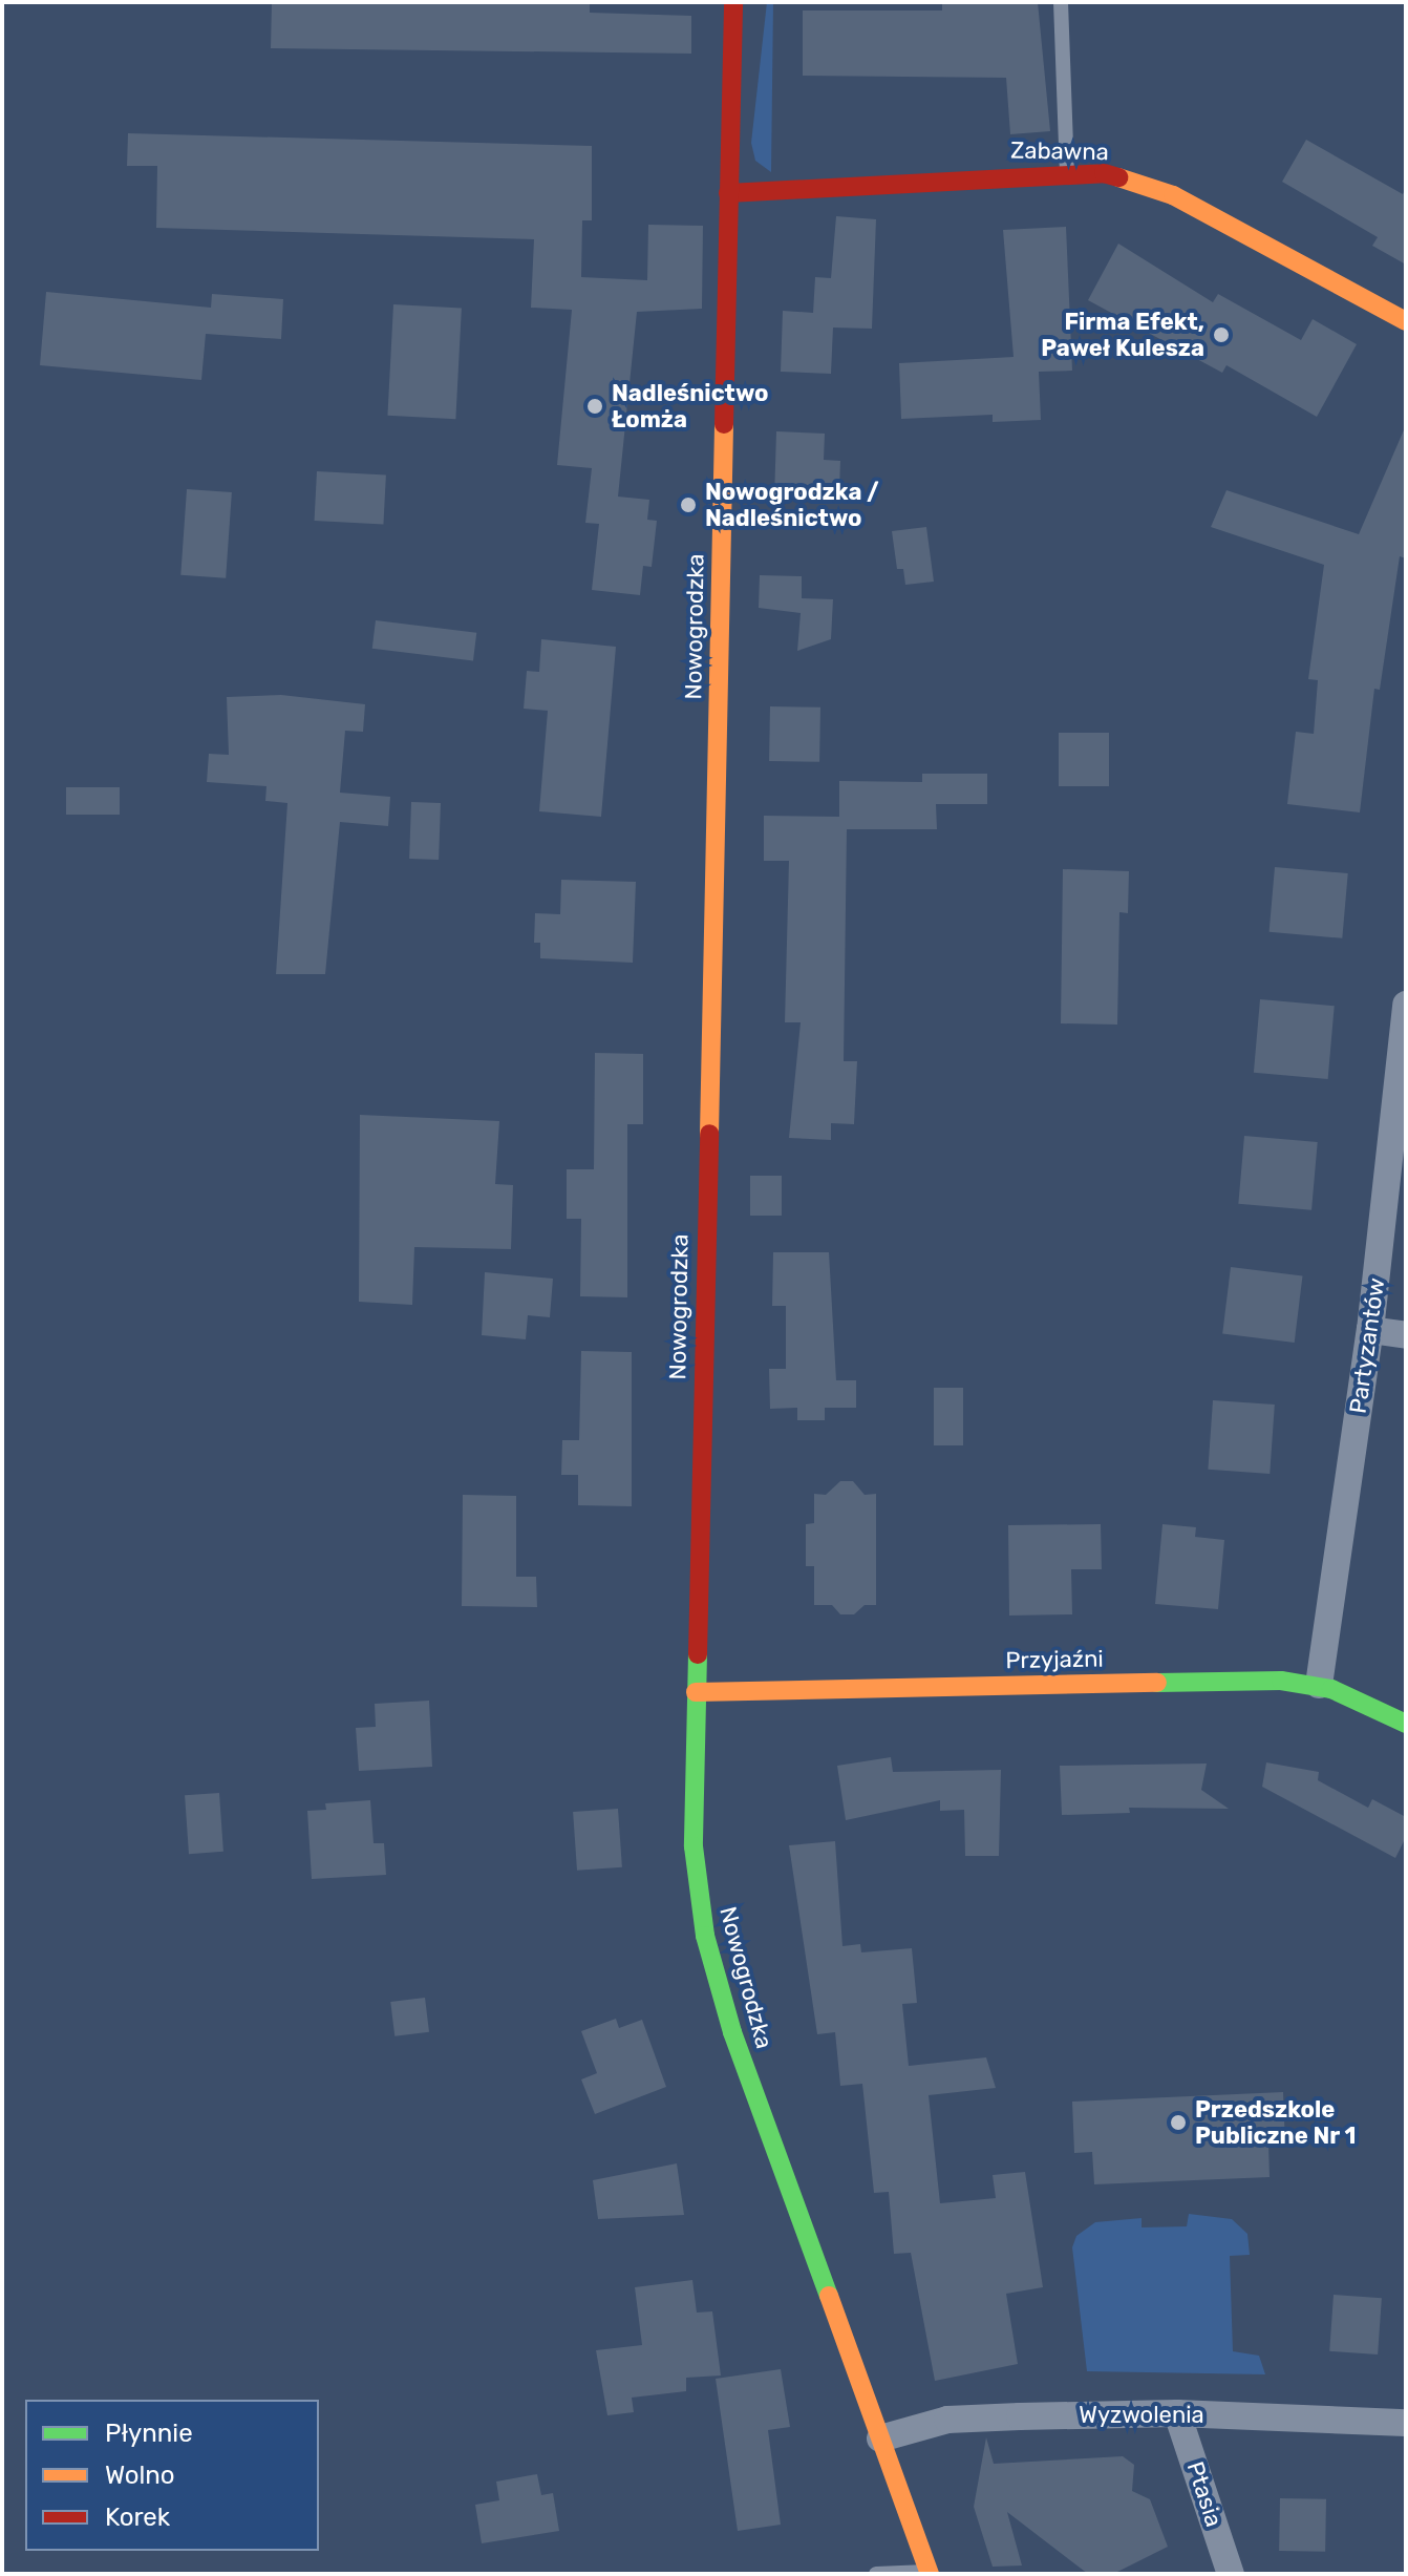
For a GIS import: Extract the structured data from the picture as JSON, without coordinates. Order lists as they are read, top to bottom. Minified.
{"streets":{"street":["Zabawna","Nowogrodzka","Partyzantów","Przyjaźni","Wyzwolenia","Ptasia"]},"crossings":[["Zabawna","Nowogrodzka"],["Nowogrodzka","Przyjaźni"],["Nowogrodzka","Wyzwolenia"],["Partyzantów","Przyjaźni"],["Wyzwolenia","Ptasia"]],"places":["Firma Efekt, Paweł Kulesza","Nadleśnictwo Łomża","Nowogrodzka / Nadleśnictwo","Przedszkole Publiczne Nr 1"],"legend":["Płynnie","Wolno","Korek"]}
